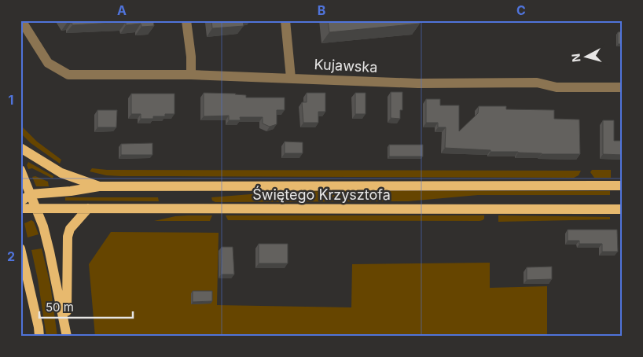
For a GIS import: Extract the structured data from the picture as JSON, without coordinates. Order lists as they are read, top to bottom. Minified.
{"streets":{"main road":["Świętego Krzysztofa"],"street":["Kujawska"]},"scale_bar":"50 m","north":"left","grid":{"columns":["A","B","C"],"rows":["1","2"]}}
